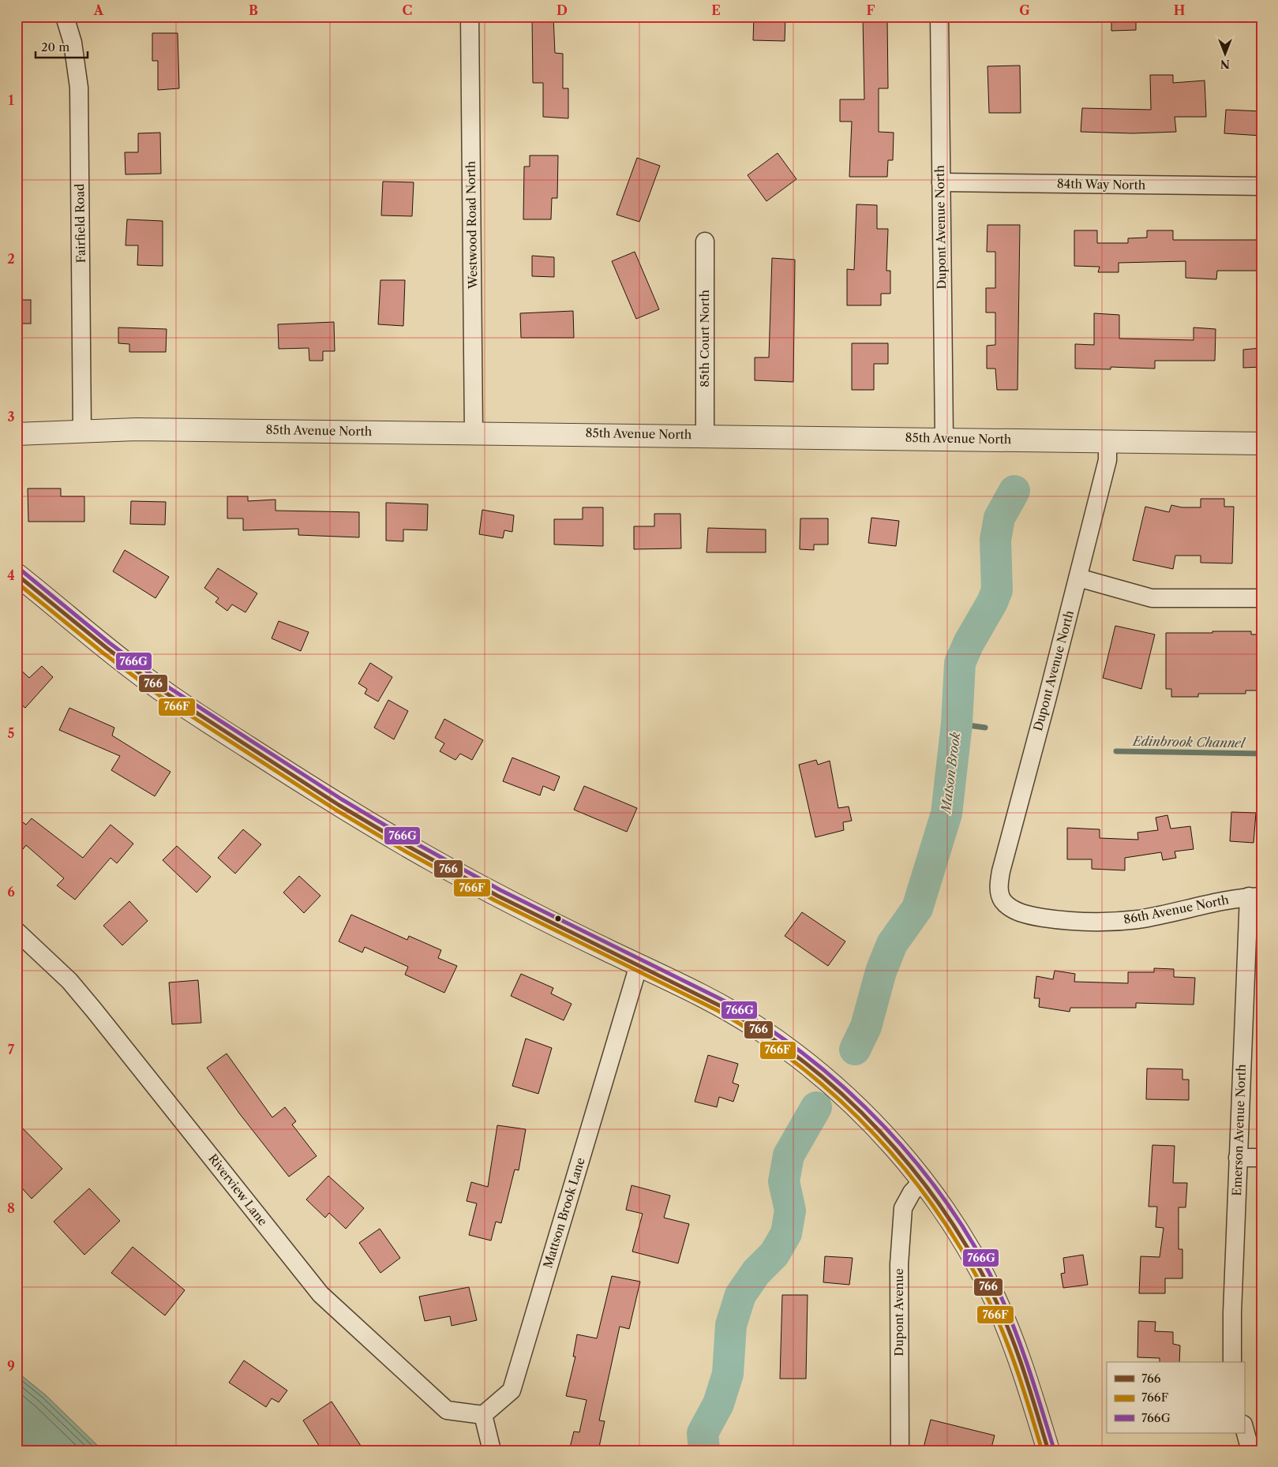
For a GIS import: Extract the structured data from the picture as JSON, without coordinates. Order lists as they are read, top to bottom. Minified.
{"streets":{"street":["84th Way North","Fairfield Road","Westwood Road North","Dupont Avenue North","85th Court North","85th Avenue North","86th Avenue North","Emerson Avenue North","Riverview Lane","Mattson Brook Lane","Dupont Avenue"]},"crossings":[["84th Way North","Dupont Avenue North"],["Fairfield Road","85th Avenue North"],["Westwood Road North","85th Avenue North"],["Dupont Avenue North","85th Avenue North"],["Dupont Avenue North","86th Avenue North"],["85th Court North","85th Avenue North"],["86th Avenue North","Emerson Avenue North"],["Riverview Lane","Mattson Brook Lane"]],"water":["Edinbrook Channel","Matson Brook"],"lines":["transit line 766G","transit line 766","transit line 766F"],"legend":["766","766F","766G"],"scale_bar":"20 m","north":"bottom","grid":{"columns":["A","B","C","D","E","F","G","H"],"rows":["1","2","3","4","5","6","7","8","9"]}}
